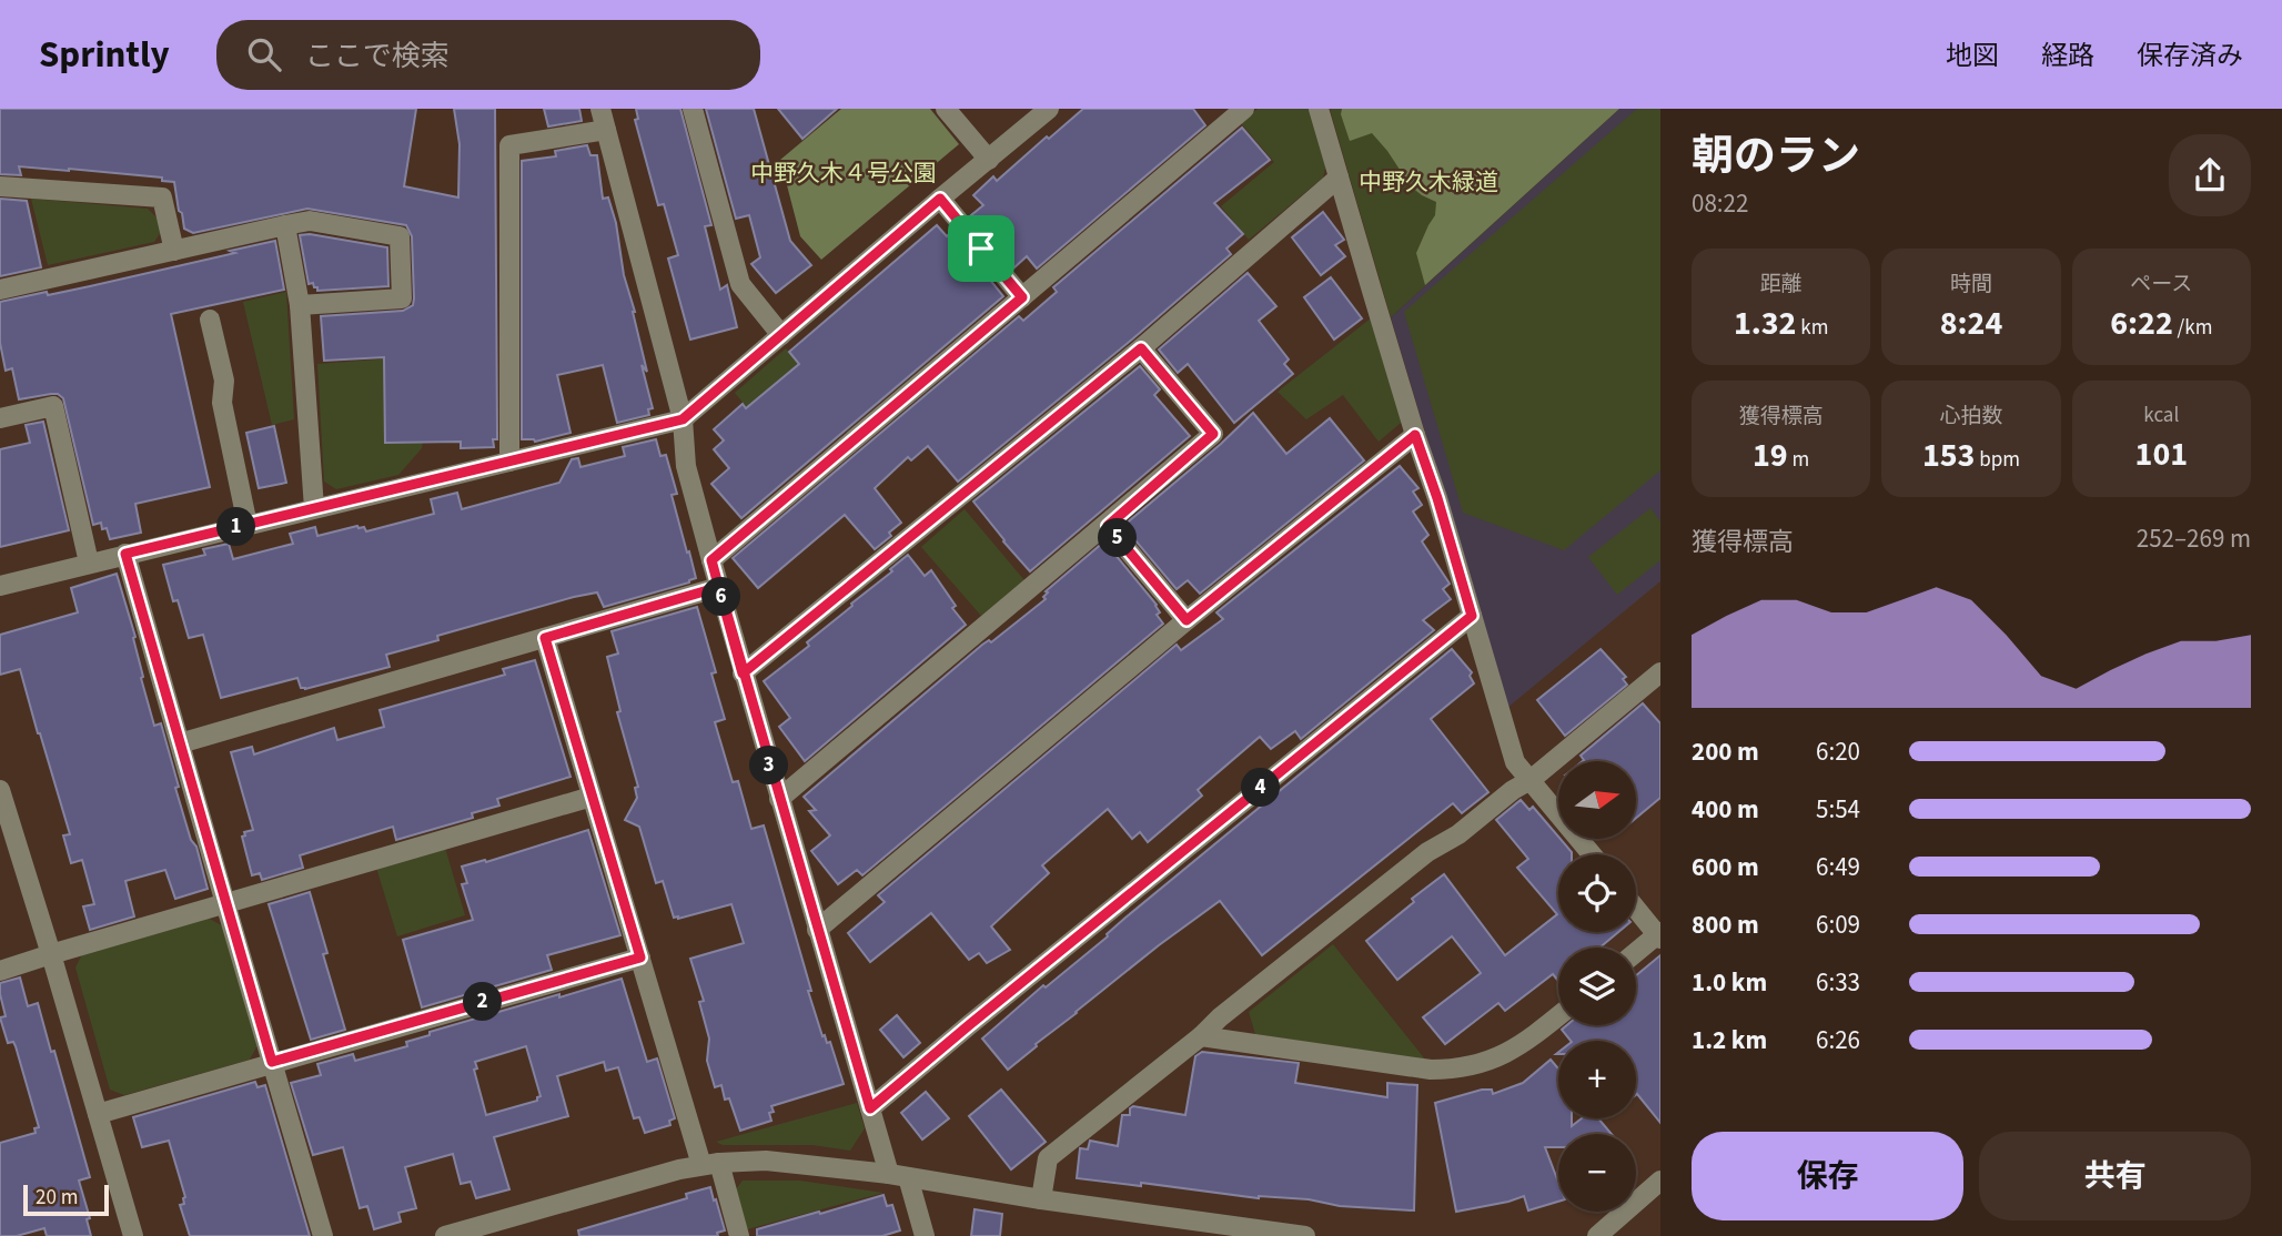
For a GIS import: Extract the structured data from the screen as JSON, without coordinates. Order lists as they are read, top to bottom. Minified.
{"parks":["中野久木４号公園","中野久木緑道"],"scale_bar":"20 m","north":"right","page":{"header":"Sprintly","search":"ここで検索","nav":["地図","経路","保存済み"],"heading":["朝のラン","08:22"],"stats":[["距離","1.32 km"],["時間","8:24"],["ペース","6:22 /km"],["獲得標高","19 m"],["心拍数","153 bpm"],["kcal","101"]],"chart":["獲得標高","252–269 m"],"pins":["1","5","6","3","4","2"],"list":[{"name":"200 m","note":"6:20"},{"name":"400 m","note":"5:54"},{"name":"600 m","note":"6:49"},{"name":"800 m","note":"6:09"},{"name":"1.0 km","note":"6:33"},{"name":"1.2 km","note":"6:26"}],"map_buttons":["+","−"],"buttons":["保存","共有"],"scale":"20 m"}}
